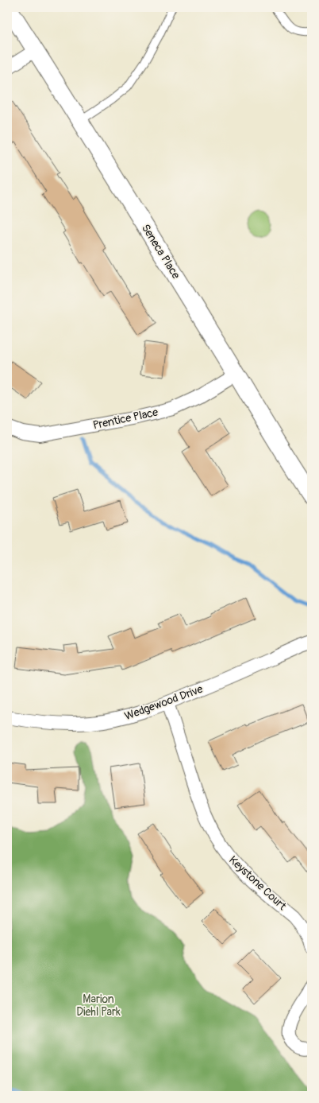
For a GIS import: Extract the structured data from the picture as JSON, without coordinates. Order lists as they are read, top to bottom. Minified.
{"streets":{"street":["Seneca Place","Prentice Place","Wedgewood Drive","Keystone Court"]},"crossings":[["Seneca Place","Prentice Place"],["Wedgewood Drive","Keystone Court"]],"parks":["Marion Diehl Park"]}
